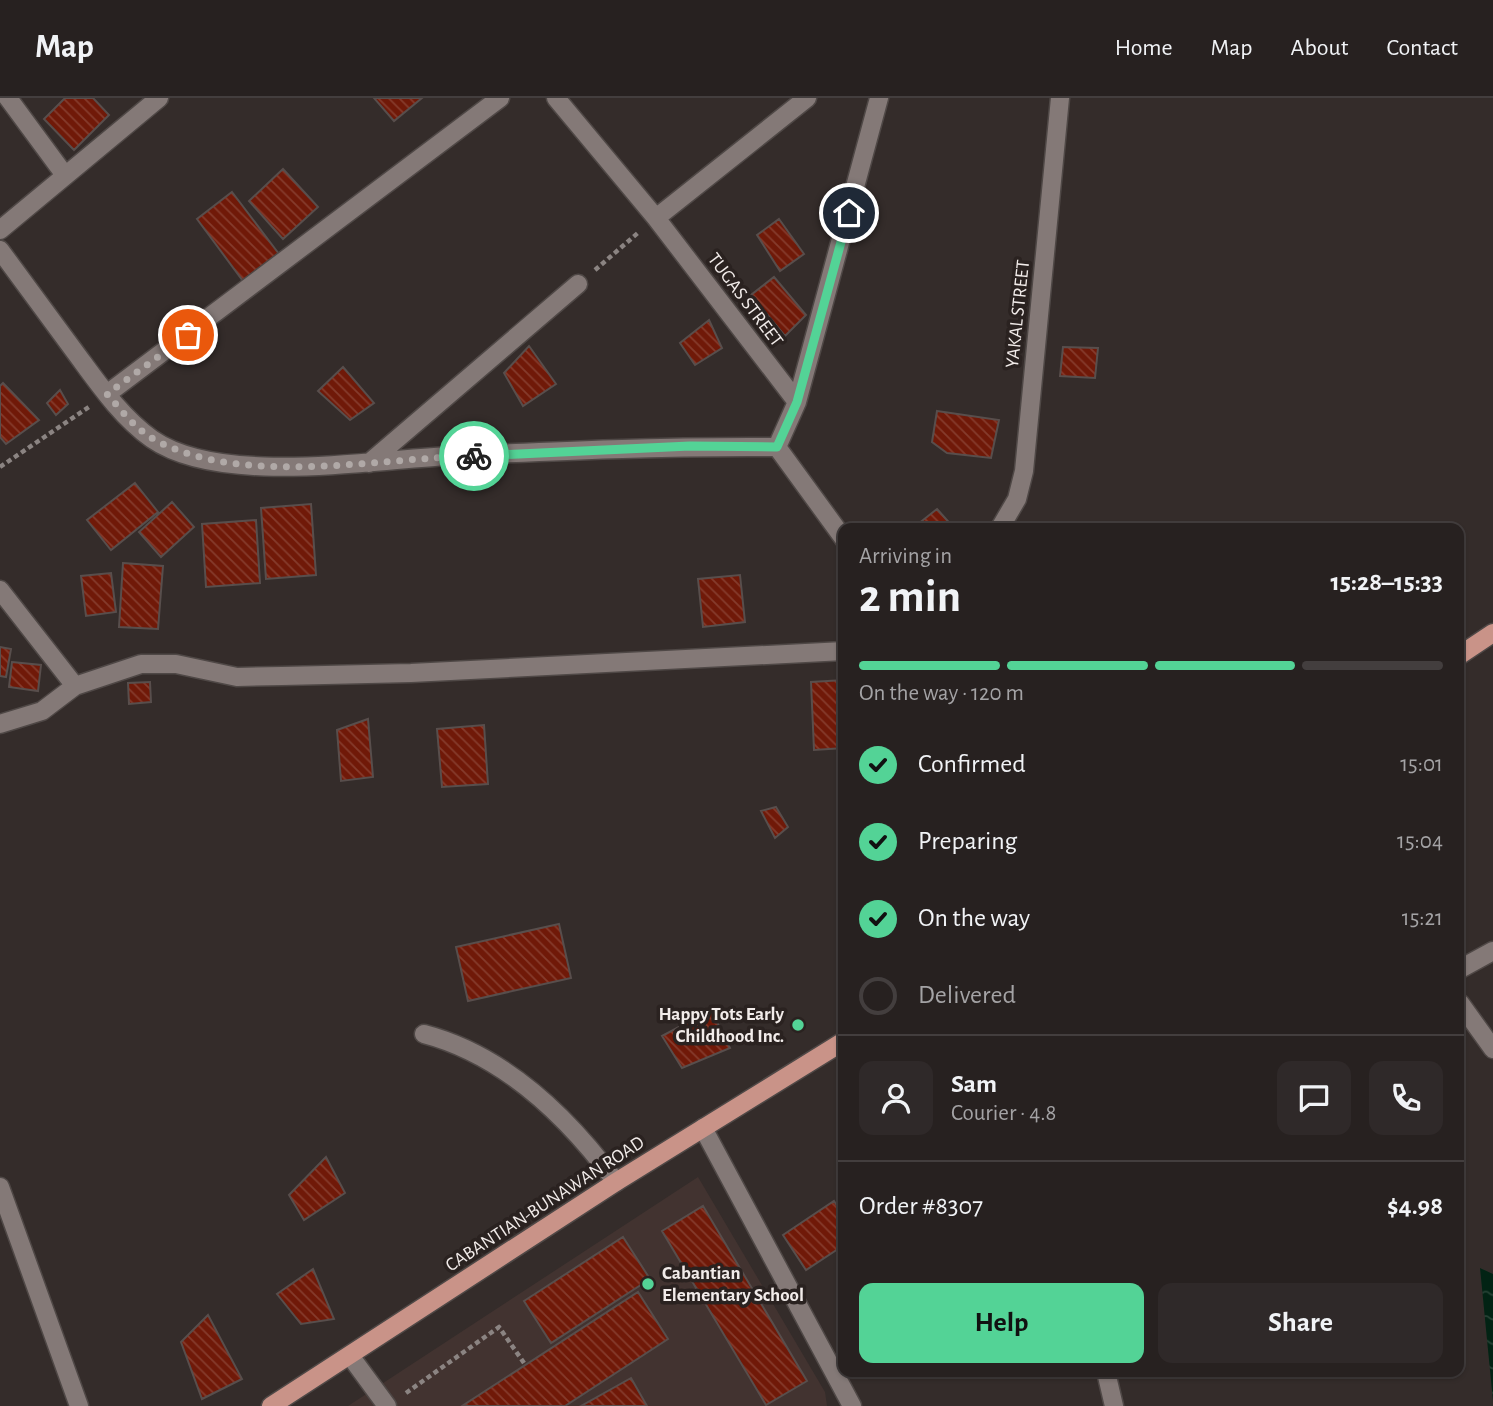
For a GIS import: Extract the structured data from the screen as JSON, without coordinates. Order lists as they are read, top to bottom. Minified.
{"streets":{"main road":["CABANTIAN-BUNAWAN ROAD"],"street":["TUGAS STREET","YAKAL STREET"]},"places":["Happy Tots Early Childhood Inc.","Cabantian Elementary School"],"page":{"header":"Map","nav":["Home","Map","About","Contact"],"heading":["2 min","Arriving in","15:28–15:33"],"panel":["Sam","Courier · 4.8","Order #8307","$4.98"],"bar":"On the way · 120 m","list":[["Confirmed","15:01"],["Preparing","15:04"],["On the way","15:21"],"Delivered"],"buttons":["Help","Share"]}}
